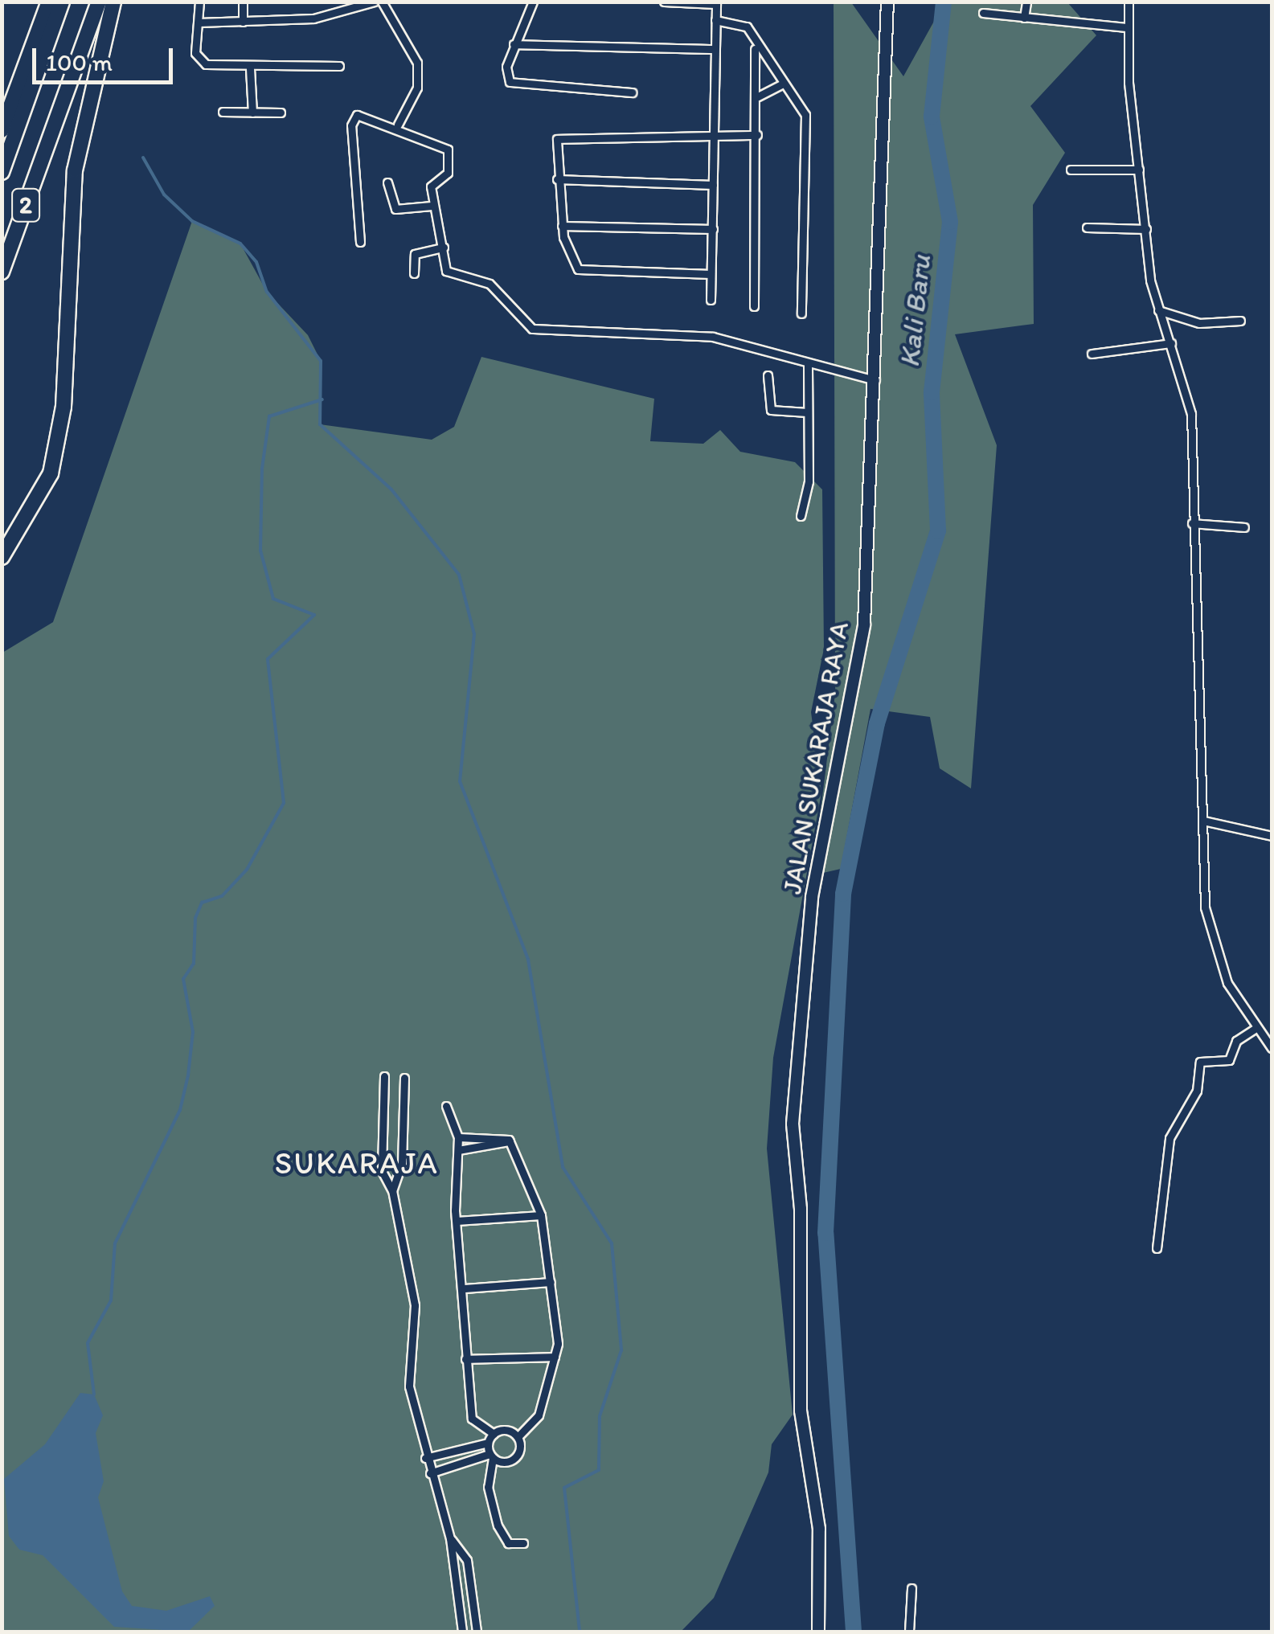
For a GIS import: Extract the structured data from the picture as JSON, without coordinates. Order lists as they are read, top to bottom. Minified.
{"streets":{"highway":["2"],"street":["JALAN SUKARAJA RAYA"]},"districts":["SUKARAJA"],"water":["Kali Baru"],"scale_bar":"100 m"}
